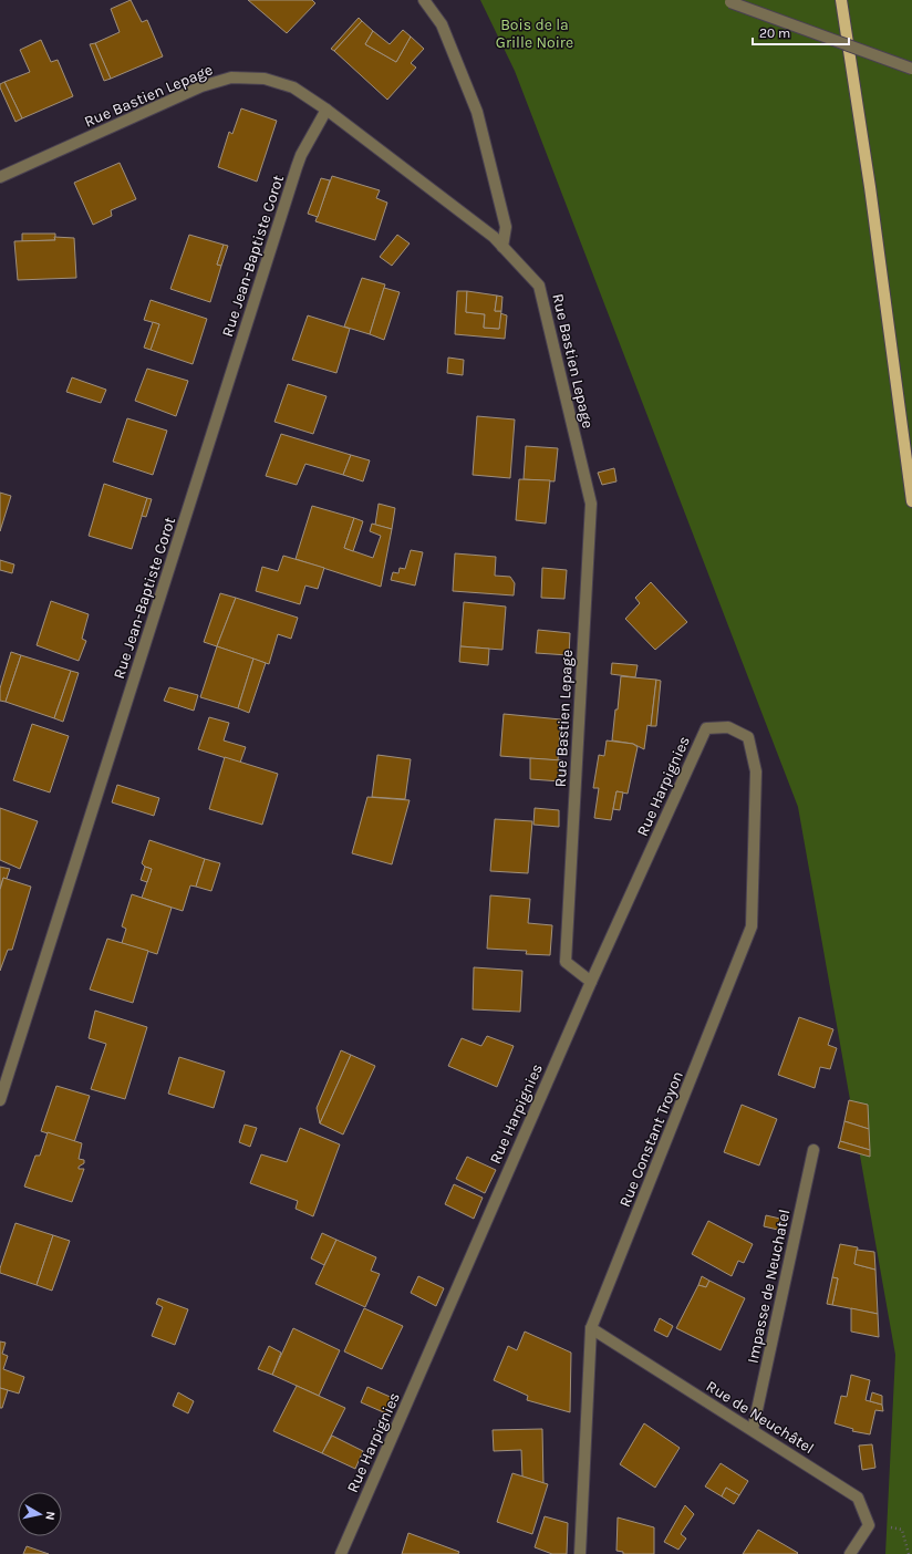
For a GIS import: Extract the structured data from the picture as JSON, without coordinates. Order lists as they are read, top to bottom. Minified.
{"streets":{"street":["Rue Bastien Lepage","Rue Jean-Baptiste Corot","Rue Harpignies","Rue Constant Troyon","Impasse de Neuchatel","Rue de Neuchâtel"]},"crossings":[["Rue Bastien Lepage","Rue Jean-Baptiste Corot"],["Rue Bastien Lepage","Rue Harpignies"],["Rue Harpignies","Rue Constant Troyon"],["Rue Constant Troyon","Rue de Neuchâtel"],["Impasse de Neuchatel","Rue de Neuchâtel"]],"parks":["Bois de la Grille Noire"],"scale_bar":"20 m","north":"right"}
